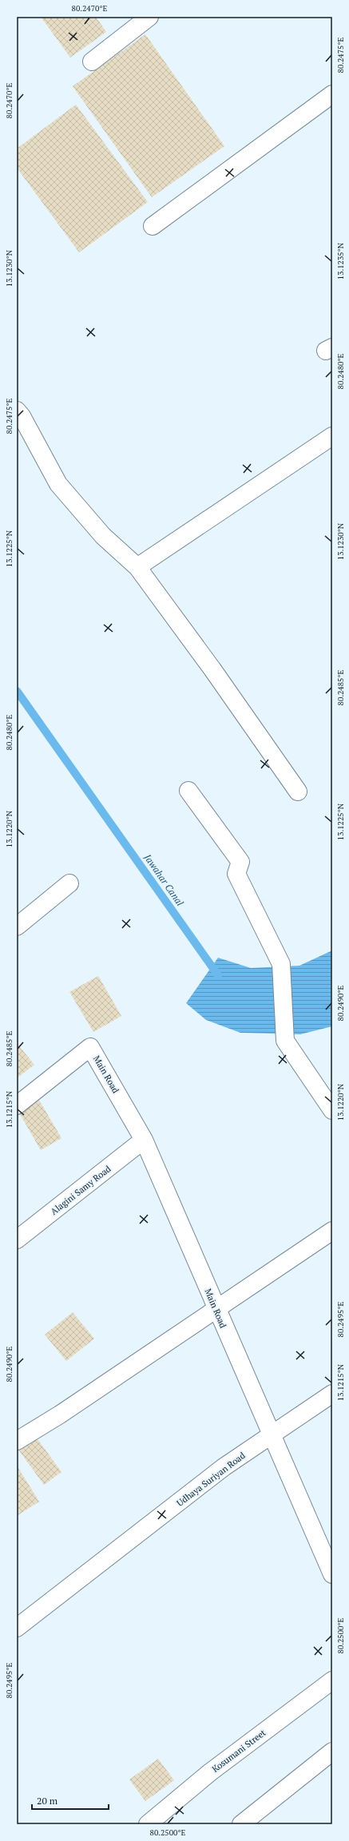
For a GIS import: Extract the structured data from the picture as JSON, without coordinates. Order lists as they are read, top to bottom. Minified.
{"streets":{"street":["Main Road","Alagini Samy Road","Udhaya Suriyan Road","Kosumani Street"]},"crossings":[["Main Road","Alagini Samy Road"],["Main Road","Udhaya Suriyan Road"]],"water":["Jawahar Canal"],"scale_bar":"20 m","coordinates":["80.2470°E","80.2475°E","13.1235°N","13.1230°N","80.2480°E","13.1225°N","80.2485°E","13.1220°N","80.2490°E","13.1215°N","80.2495°E","80.2500°E"]}
